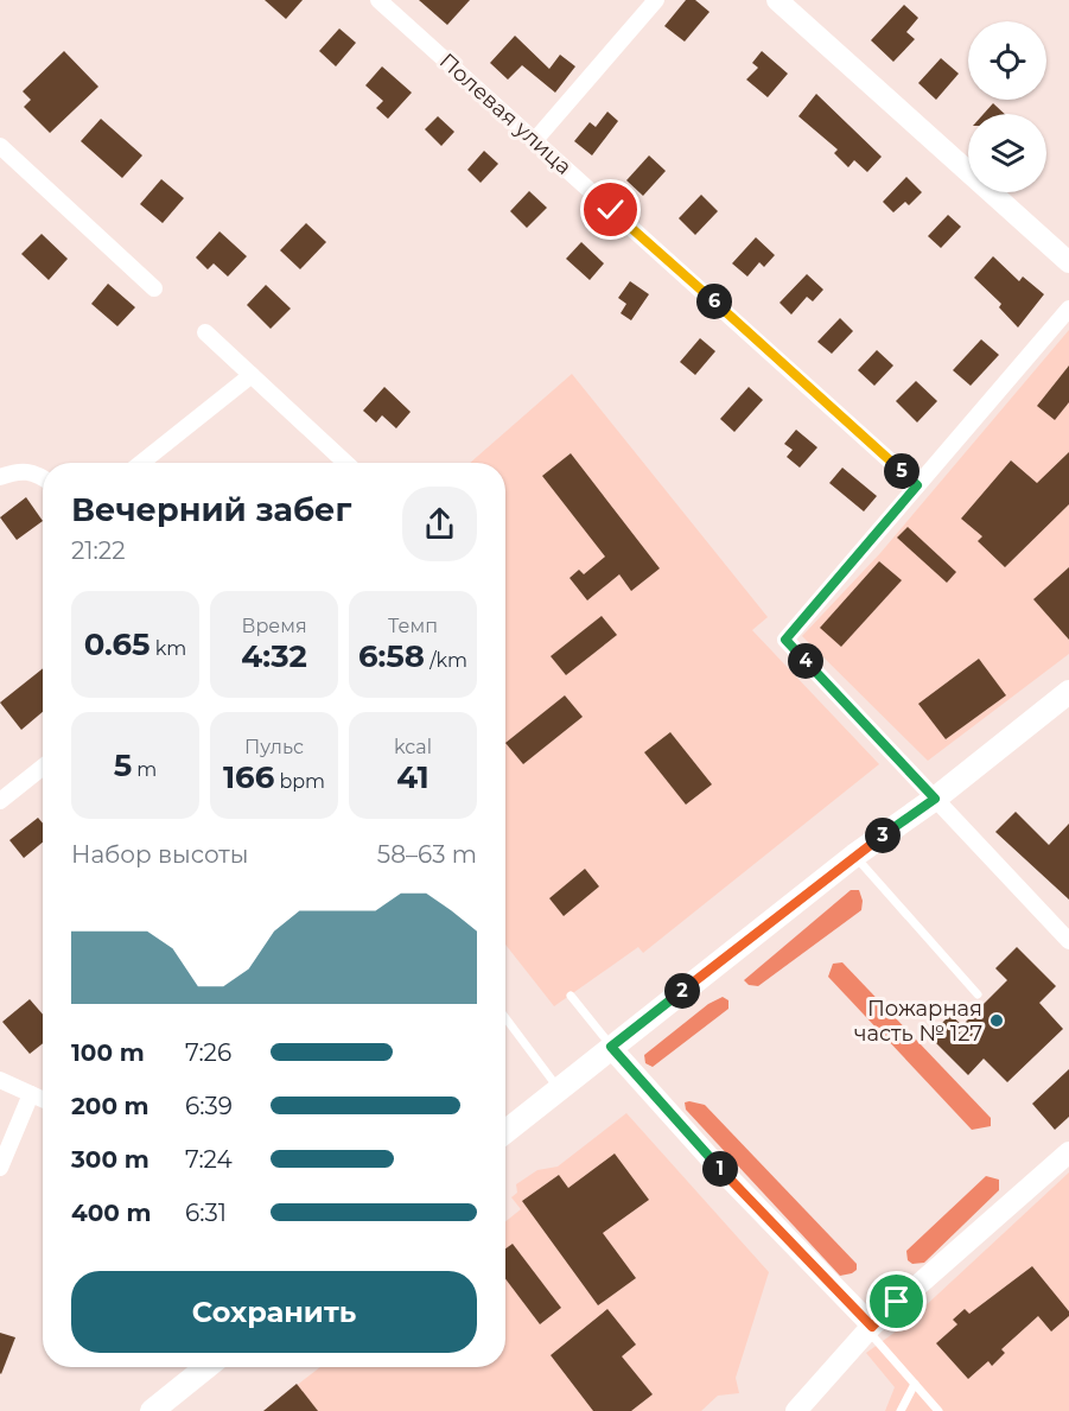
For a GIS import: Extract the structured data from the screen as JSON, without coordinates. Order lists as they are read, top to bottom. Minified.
{"streets":{"street":["Полевая улица"]},"places":["Пожарная часть № 127"],"page":{"pins":["6","5","4","3","2","1"],"heading":["Вечерний забег","21:22"],"stats":[["0.65 km"],["Время","4:32"],["Темп","6:58 /km"],["5 m"],["Пульс","166 bpm"],["kcal","41"]],"chart":["Набор высоты","58–63 m"],"list":[{"name":"100 m","note":"7:26"},{"name":"200 m","note":"6:39"},{"name":"300 m","note":"7:24"},{"name":"400 m","note":"6:31"}],"buttons":"Сохранить"}}
